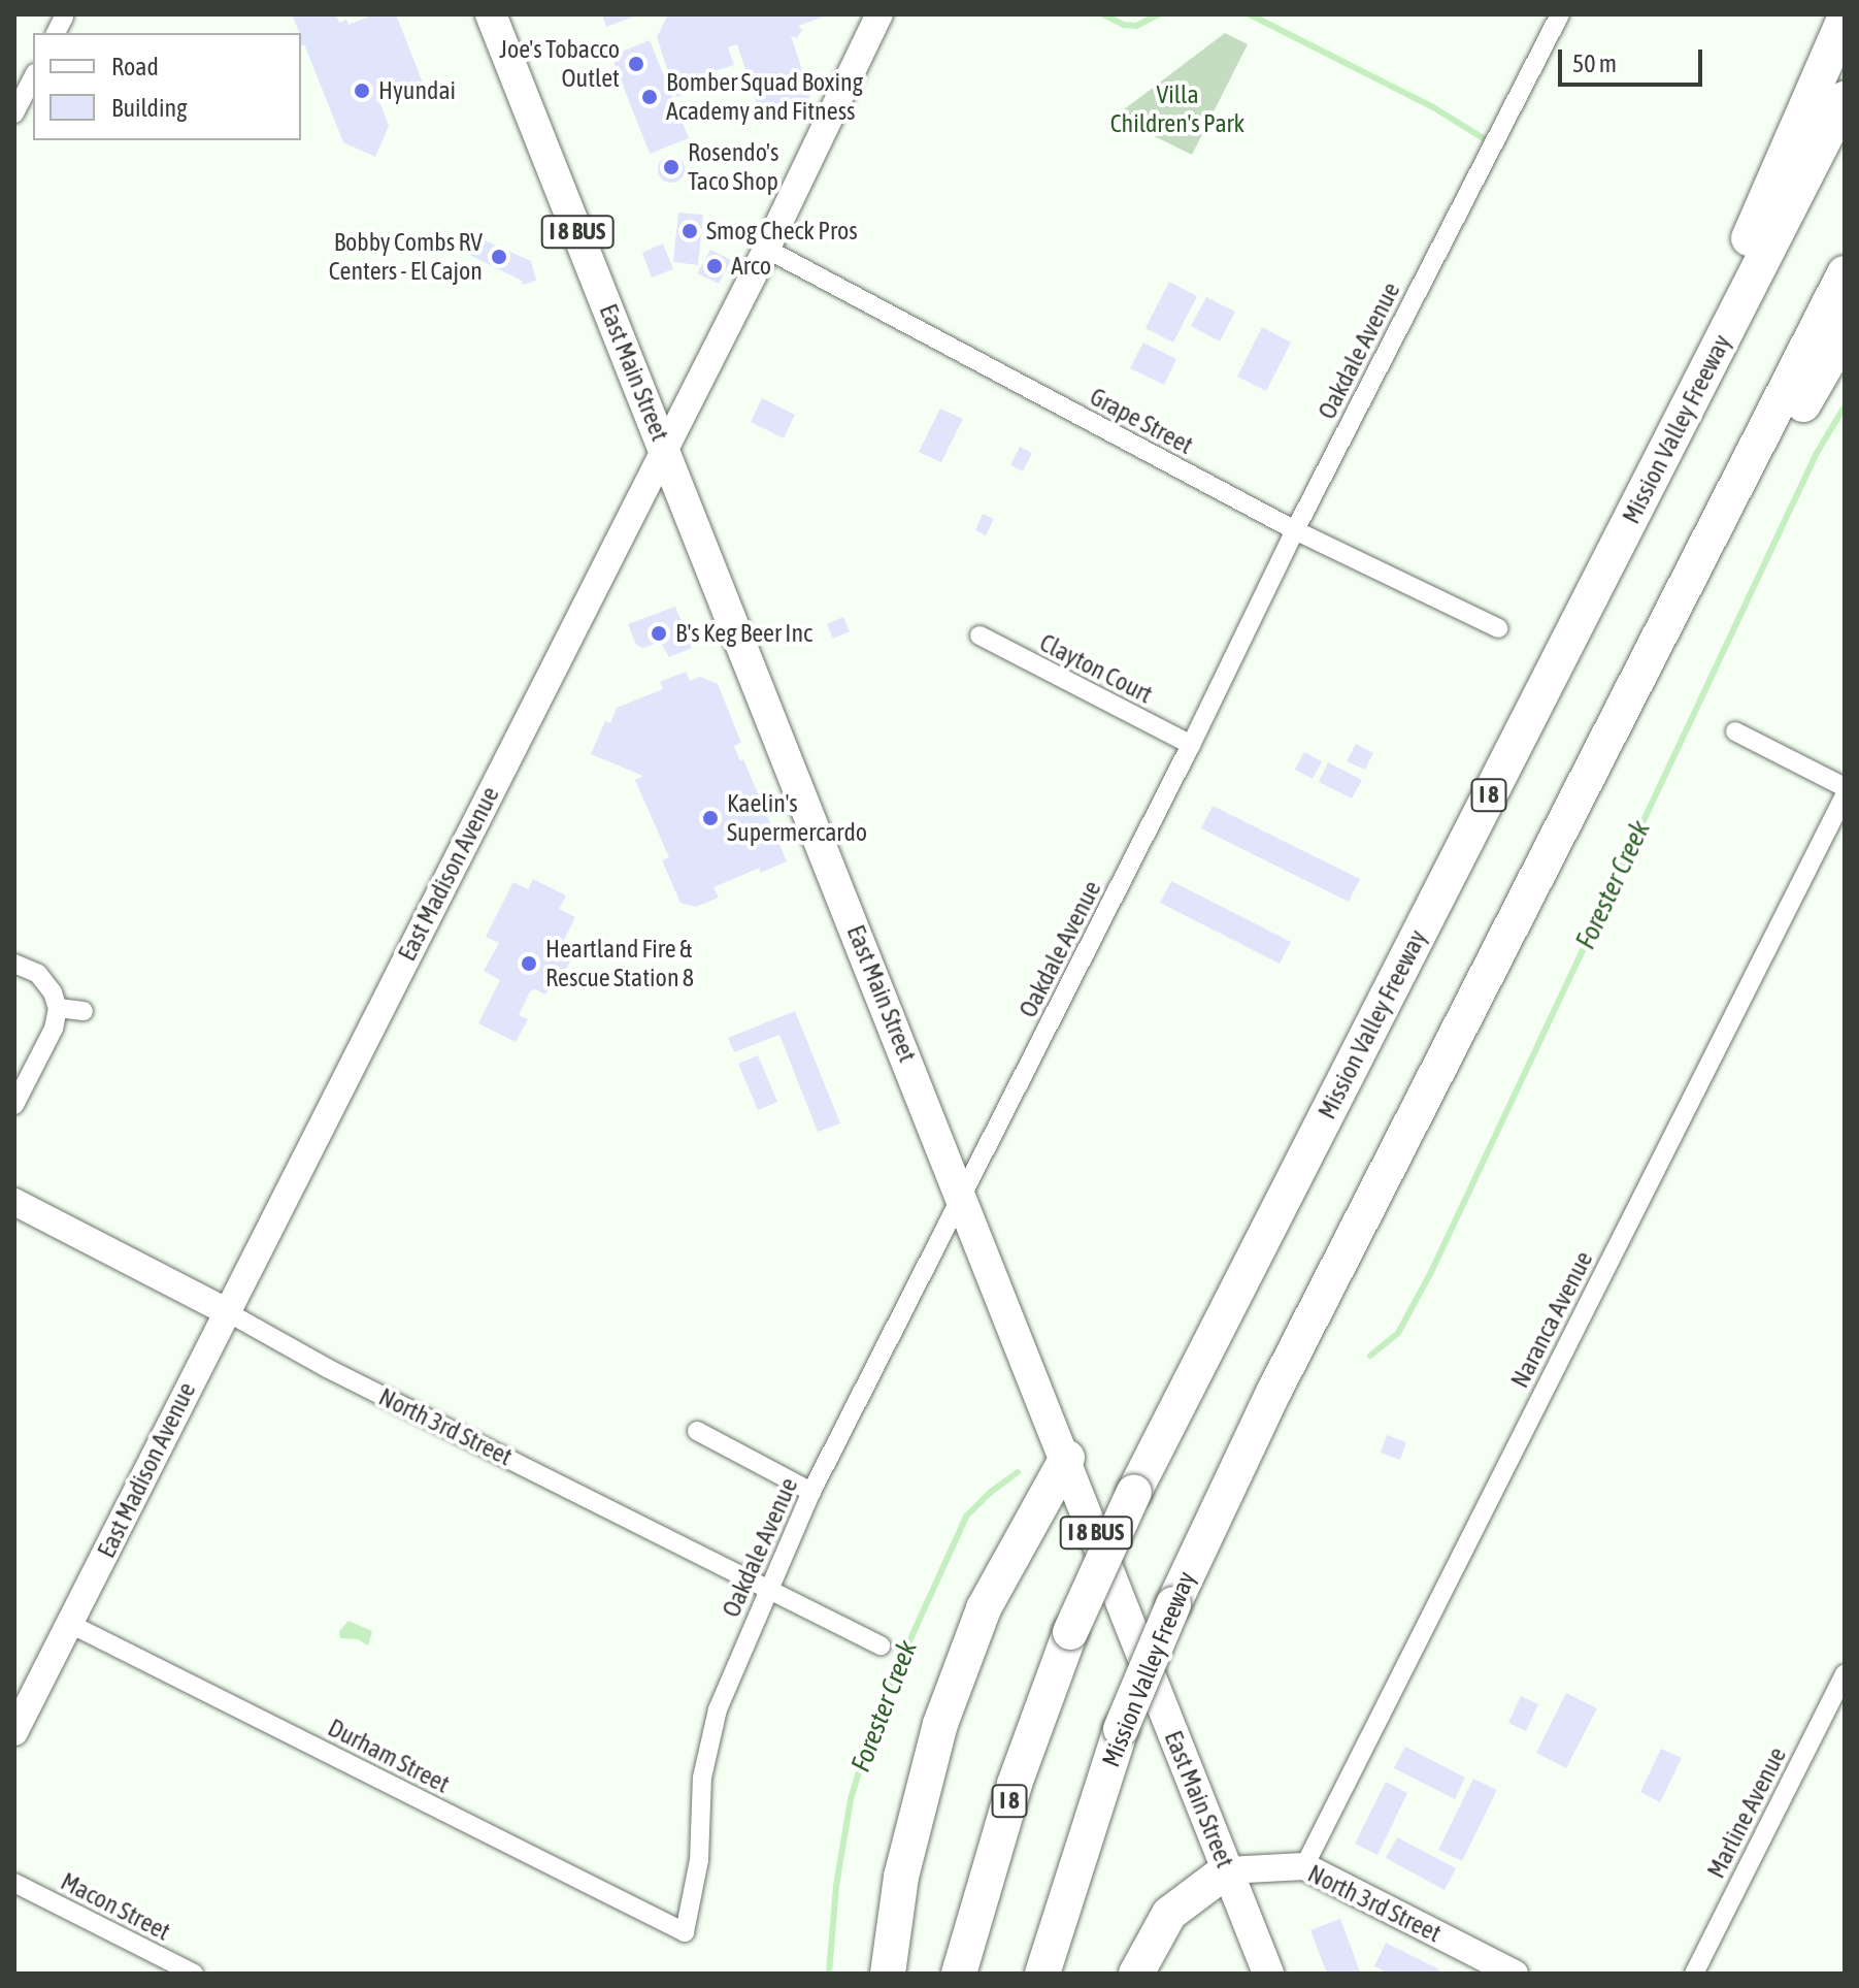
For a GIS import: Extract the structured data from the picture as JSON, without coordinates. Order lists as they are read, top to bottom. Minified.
{"streets":{"highway":["Mission Valley Freeway","I 8"],"main road":["I 8 BUS","East Main Street"],"street":["Oakdale Avenue","Grape Street","Clayton Court","East Madison Avenue","Naranca Avenue","North 3rd Street","Durham Street","Marline Avenue","Macon Street"]},"crossings":[["Oakdale Avenue","East Main Street"],["Oakdale Avenue","Grape Street"],["Oakdale Avenue","Clayton Court"],["Oakdale Avenue","North 3rd Street"],["Oakdale Avenue","Durham Street"],["East Main Street","East Madison Avenue"],["East Main Street","North 3rd Street"],["Grape Street","East Madison Avenue"],["East Madison Avenue","North 3rd Street"],["East Madison Avenue","Durham Street"],["Naranca Avenue","North 3rd Street"]],"water":["Forester Creek"],"parks":["Villa Children's Park"],"places":["Joe's Tobacco Outlet","Hyundai","Bomber Squad Boxing Academy and Fitness","Rosendo's Taco Shop","Smog Check Pros","Bobby Combs RV Centers - El Cajon","Arco","B's Keg Beer Inc","Kaelin's Supermercardo","Heartland Fire & Rescue Station 8"],"legend":["Road","Building"],"scale_bar":"50 m"}
